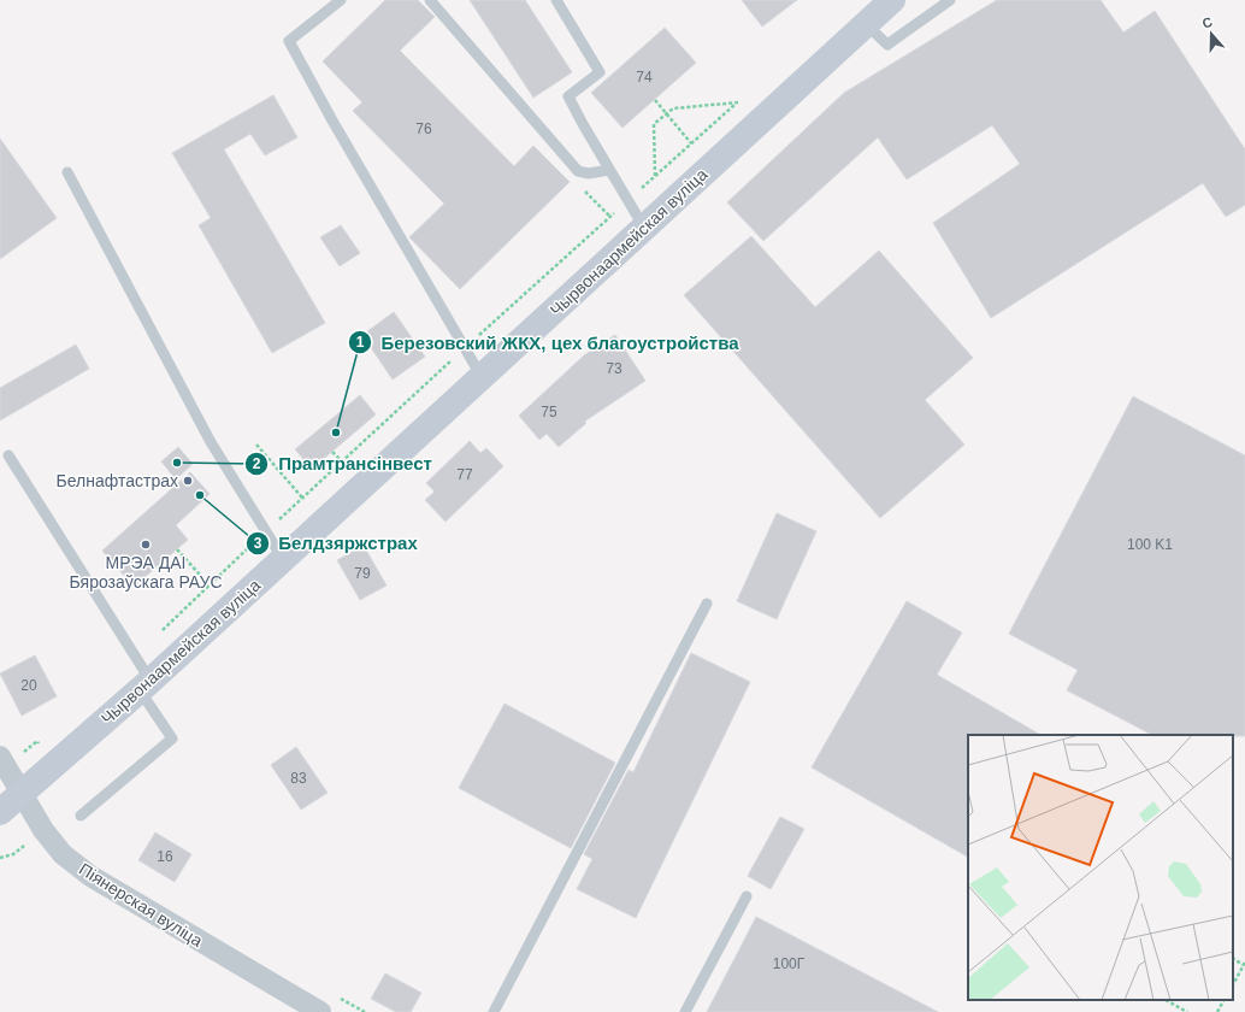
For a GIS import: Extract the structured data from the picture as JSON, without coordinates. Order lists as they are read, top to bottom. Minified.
{"streets":{"main road":["Чырвонаармейская вуліца"],"street":["Піянерская вуліца"]},"crossings":[["Чырвонаармейская вуліца","Піянерская вуліца"]],"places":["Березовский ЖКХ, цех благоустройства","Прамтрансінвест","Белнафтастрах","Белдзяржстрах","МРЭА ДАІ Бярозаўскага РАУС"],"house_numbers":["74","76","73","75","77","100 K1","79","20","83","16","100Г"],"north":"top"}
